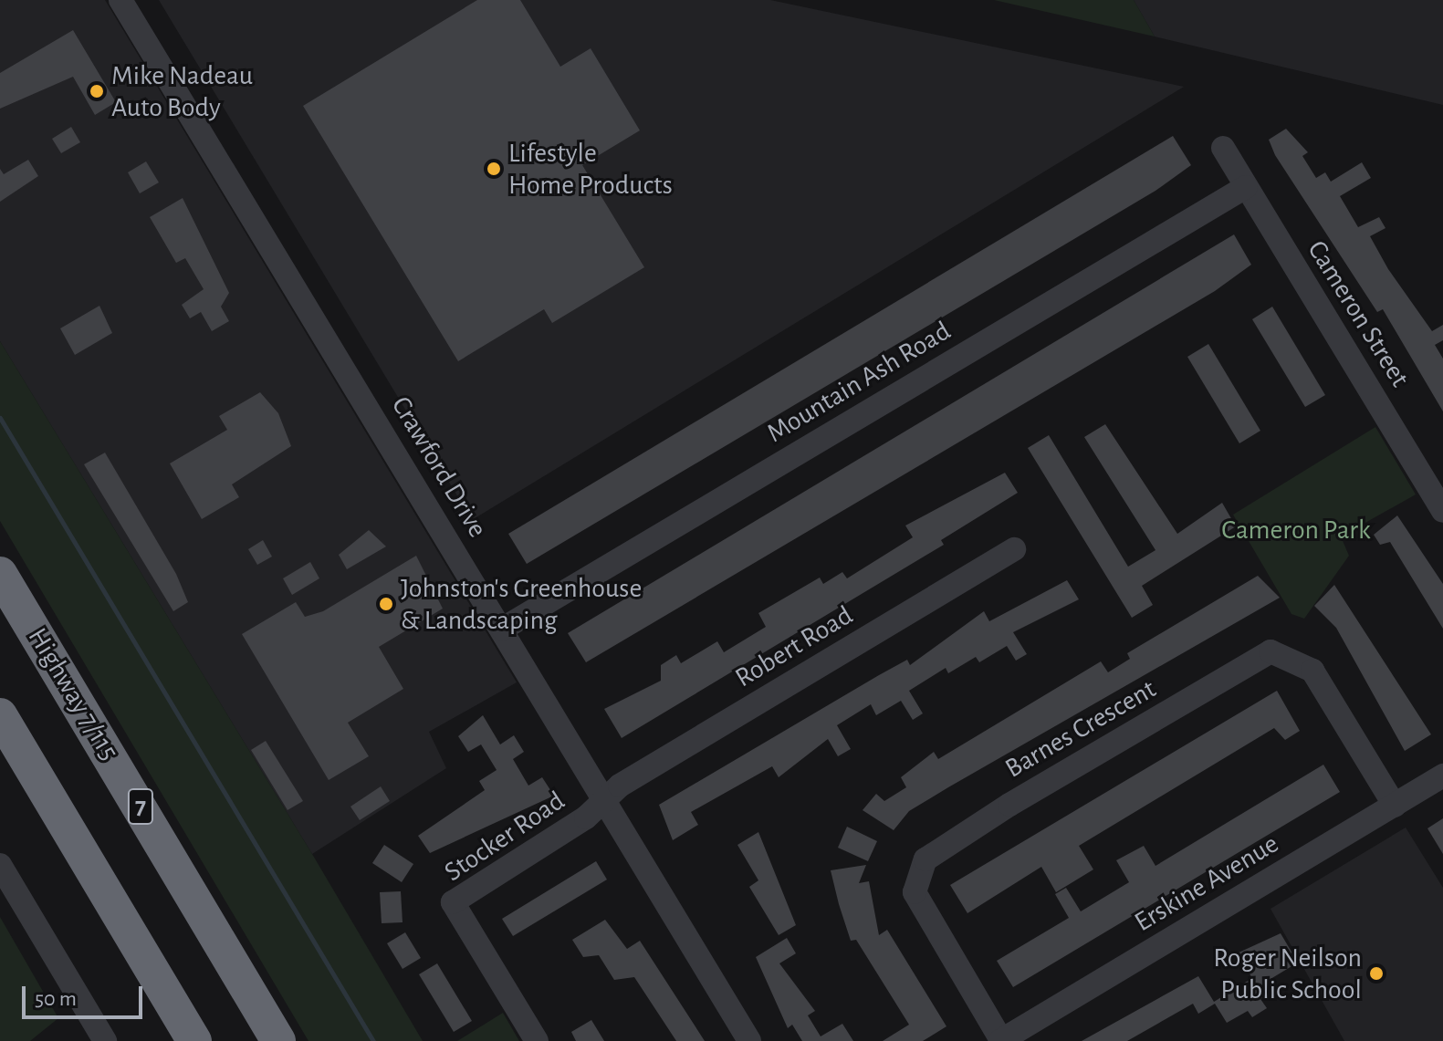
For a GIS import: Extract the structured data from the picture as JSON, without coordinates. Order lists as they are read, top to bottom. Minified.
{"streets":{"highway":["Highway 7/115","7"],"street":["Cameron Street","Mountain Ash Road","Crawford Drive","Robert Road","Barnes Crescent","Stocker Road","Erskine Avenue"]},"crossings":[["Cameron Street","Mountain Ash Road"],["Mountain Ash Road","Crawford Drive"],["Crawford Drive","Robert Road"],["Crawford Drive","Stocker Road"],["Robert Road","Stocker Road"],["Barnes Crescent","Erskine Avenue"]],"parks":["Cameron Park"],"places":["Mike Nadeau Auto Body","Lifestyle Home Products","Johnston's Greenhouse & Landscaping","Roger Neilson Public School"],"scale_bar":"50 m"}
